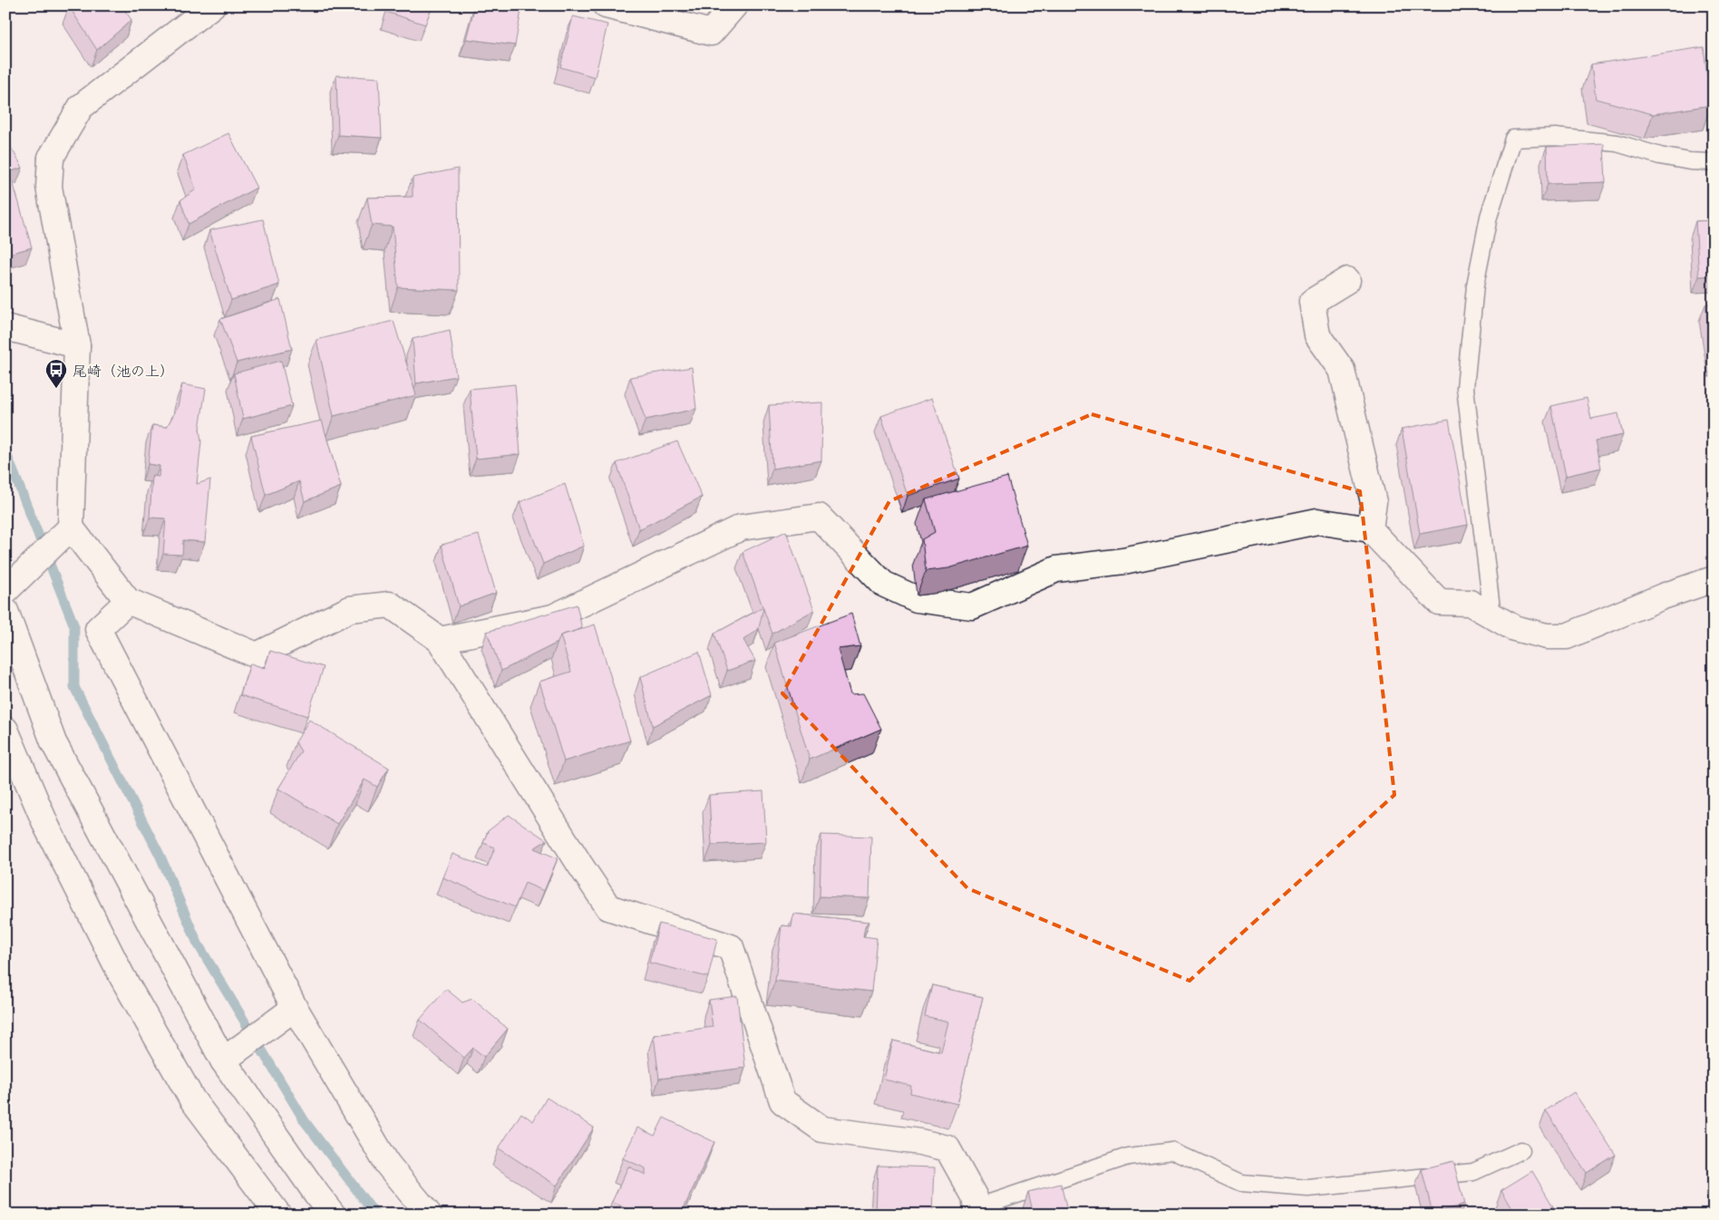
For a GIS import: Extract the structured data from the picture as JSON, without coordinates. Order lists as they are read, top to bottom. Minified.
{"places":{"bus stop":["尾崎（池の上）"]}}
